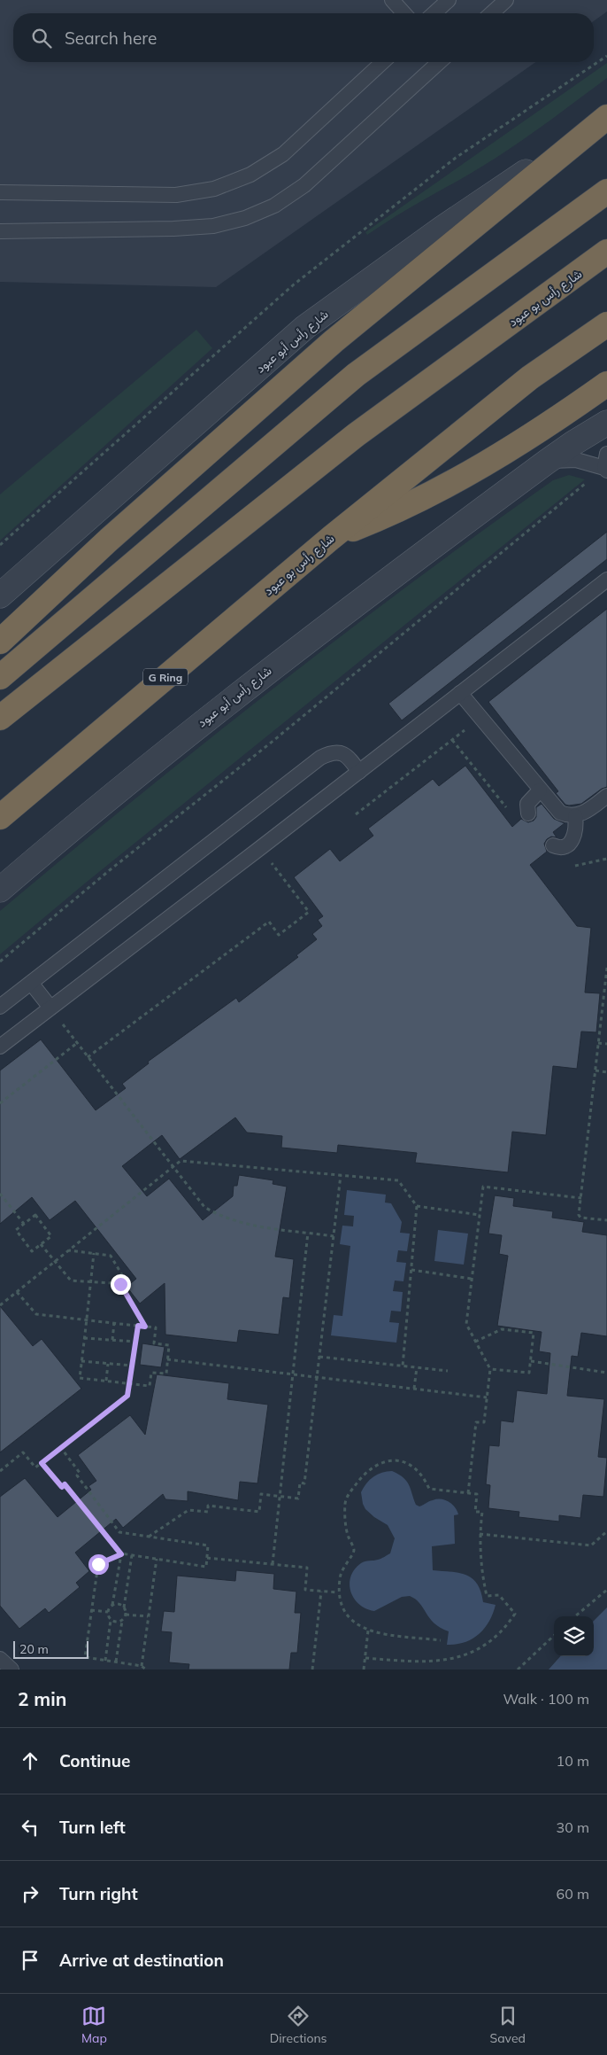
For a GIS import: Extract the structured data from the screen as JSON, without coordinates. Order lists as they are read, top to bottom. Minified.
{"streets":{"highway":["شارع رأس بو عبود","G Ring"],"street":["شارع رأس أبو عبود"]},"scale_bar":"20 m","page":{"search":"Search here","scale":"20 m","heading":["2 min","Walk · 100 m"],"list":[["Continue","10 m"],["Turn left","30 m"],["Turn right","60 m"],"Arrive at destination"],"nav":["Map","Directions","Saved"]}}
